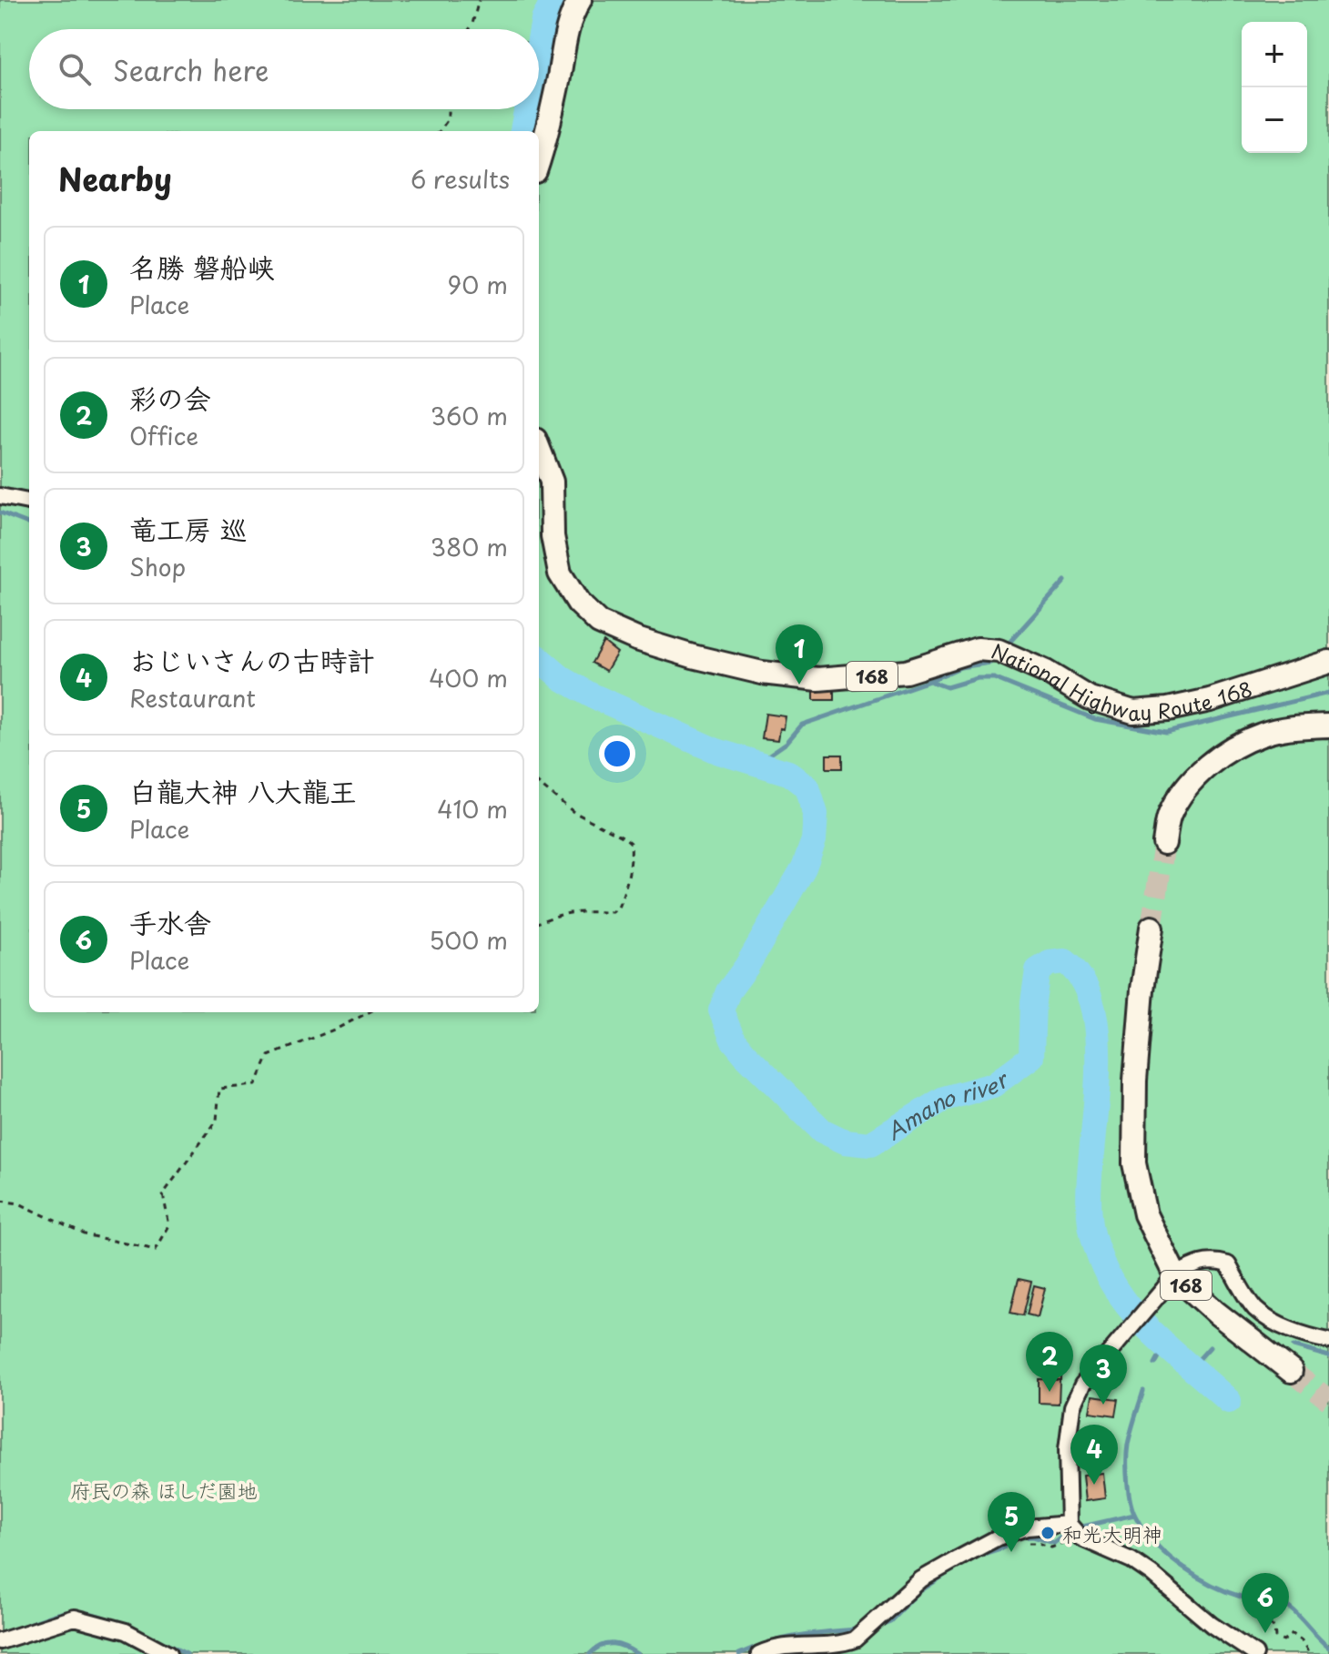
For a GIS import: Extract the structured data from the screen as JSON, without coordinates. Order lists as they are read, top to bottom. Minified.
{"streets":{"highway":["National Highway Route 168","168"]},"water":["Amano river"],"parks":["府民の森 ほしだ園地"],"places":["和光大明神"],"page":{"map_buttons":["+","−"],"search":"Search here","heading":["Nearby","6 results"],"list":[{"mark":"1","name":"名勝 磐船峡","note":"Place","value":"90 m"},{"mark":"2","name":"彩の会","note":"Office","value":"360 m"},{"mark":"3","name":"竜工房 巡","note":"Shop","value":"380 m"},{"mark":"4","name":"おじいさんの古時計","note":"Restaurant","value":"400 m"},{"mark":"5","name":"白龍大神 八大龍王","note":"Place","value":"410 m"},{"mark":"6","name":"手水舎","note":"Place","value":"500 m"}],"pins":["1","2","3","4","5","6"]}}
